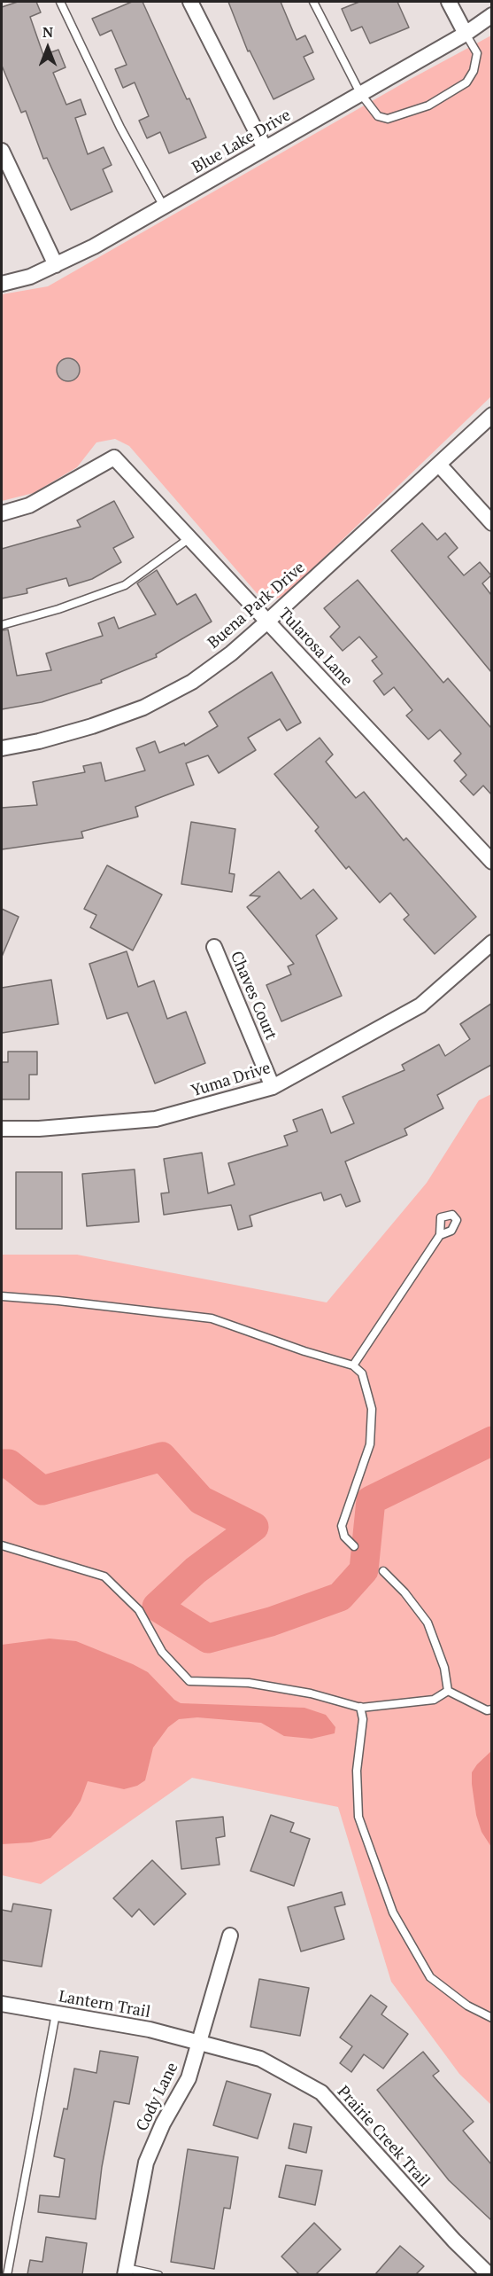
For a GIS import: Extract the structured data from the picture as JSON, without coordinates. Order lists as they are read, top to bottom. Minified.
{"streets":{"street":["Blue Lake Drive","Buena Park Drive","Tularosa Lane","Chaves Court","Yuma Drive","Lantern Trail","Cody Lane","Prairie Creek Trail"]},"crossings":[["Buena Park Drive","Tularosa Lane"],["Chaves Court","Yuma Drive"],["Lantern Trail","Cody Lane"],["Lantern Trail","Prairie Creek Trail"],["Cody Lane","Prairie Creek Trail"]],"north":"top"}
